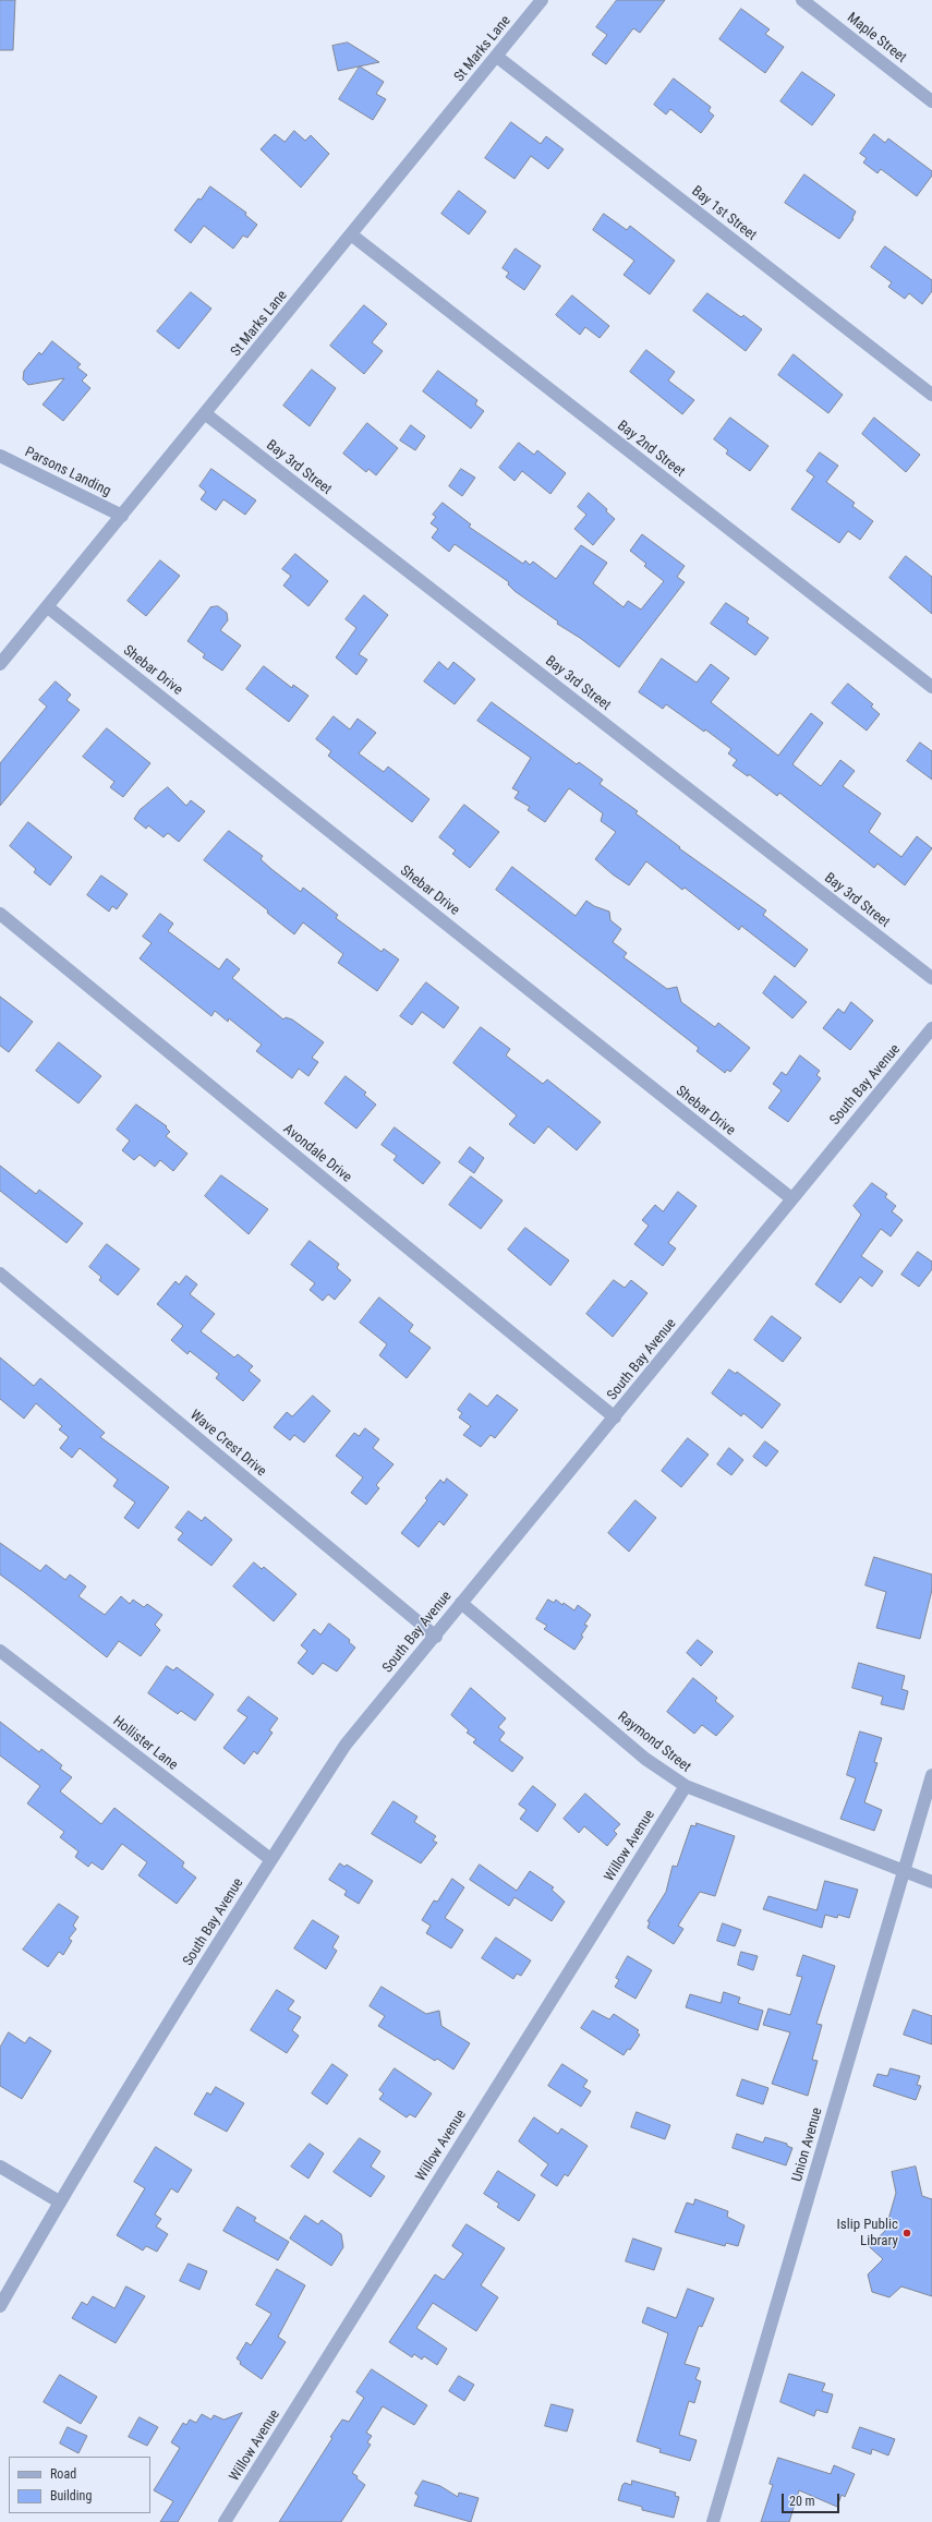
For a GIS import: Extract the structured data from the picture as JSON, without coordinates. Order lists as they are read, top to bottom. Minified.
{"streets":{"street":["Maple Street","St Marks Lane","Bay 1st Street","Bay 2nd Street","Bay 3rd Street","Parsons Landing","Shebar Drive","South Bay Avenue","Avondale Drive","Wave Crest Drive","Raymond Street","Hollister Lane","Willow Avenue","Union Avenue"]},"crossings":[["St Marks Lane","Bay 1st Street"],["St Marks Lane","Bay 2nd Street"],["St Marks Lane","Bay 3rd Street"],["St Marks Lane","Parsons Landing"],["St Marks Lane","Shebar Drive"],["Shebar Drive","South Bay Avenue"],["South Bay Avenue","Avondale Drive"],["South Bay Avenue","Wave Crest Drive"],["South Bay Avenue","Raymond Street"],["South Bay Avenue","Hollister Lane"],["Raymond Street","Willow Avenue"],["Raymond Street","Union Avenue"]],"places":["Islip Public Library"],"legend":["Road","Building"],"scale_bar":"20 m"}
